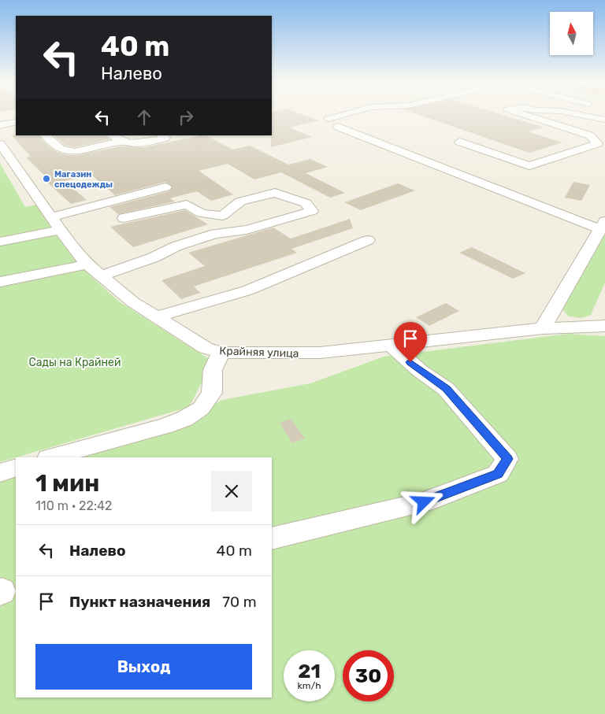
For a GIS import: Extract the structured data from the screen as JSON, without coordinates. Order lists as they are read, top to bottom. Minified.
{"streets":{"street":["Крайняя улица"]},"parks":["Сады на Крайней"],"places":["Магазин спецодежды"],"north":"top","page":{"turn":["40 m","Налево"],"heading":["1 мин","110 m · 22:42"],"list":[{"name":"Налево","value":"40 m"},{"name":"Пункт назначения","value":"70 m"}],"buttons":"Выход","speed":"21 km/h","limit":"30"}}
